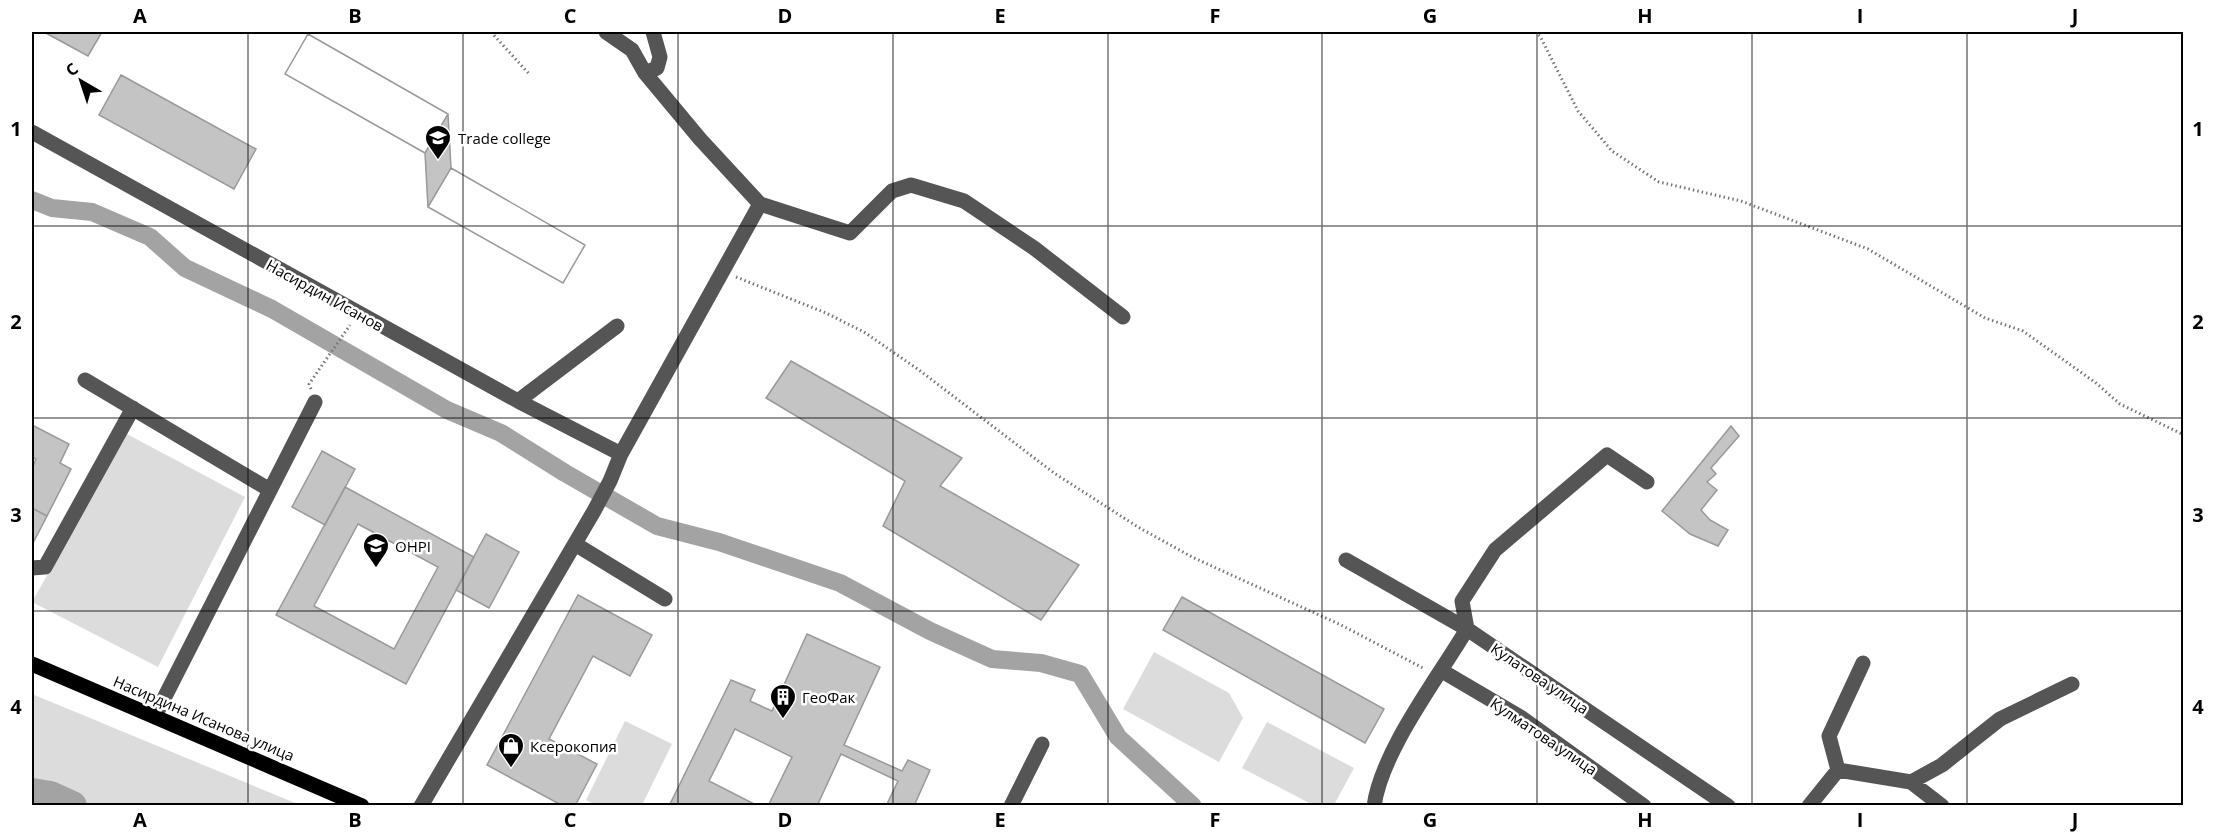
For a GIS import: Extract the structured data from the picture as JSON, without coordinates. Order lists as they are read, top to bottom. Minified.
{"streets":{"main road":["Насирдина Исанова улица"],"street":["Насирдин Исанов","Кулатова улица","Кулматова улица"]},"places":{"school or university":["Trade college","OHPI"],"building":["ГеоФак"],"shop":["Ксерокопия"]},"north":"top left","grid":{"columns":["A","B","C","D","E","F","G","H","I","J"],"rows":["1","2","3","4"]}}
